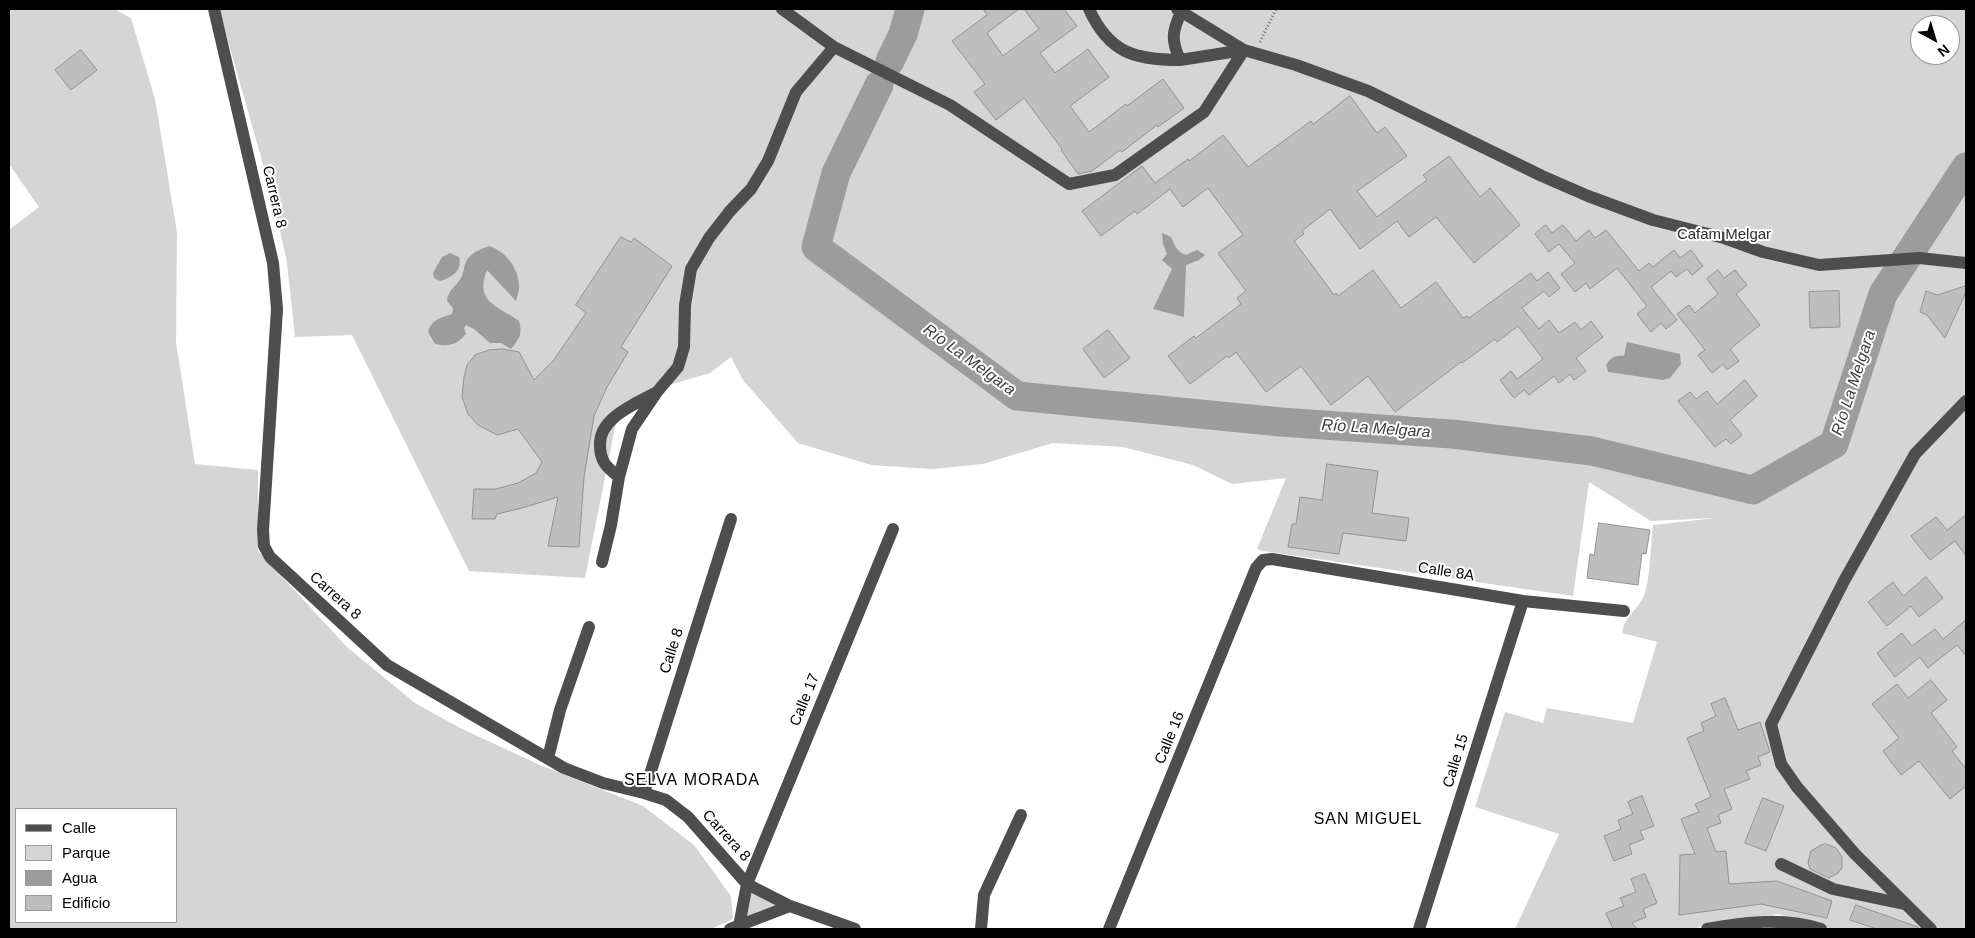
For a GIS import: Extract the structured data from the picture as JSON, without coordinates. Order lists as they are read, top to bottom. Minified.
{"streets":{"street":["Carrera 8","Calle 8A","Calle 8","Calle 17","Calle 16","Calle 15"]},"crossings":[["Carrera 8","Calle 8"],["Carrera 8","Calle 17"],["Calle 8A","Calle 16"],["Calle 8A","Calle 15"]],"districts":["SELVA MORADA","SAN MIGUEL"],"water":["Río La Melgara"],"parks":["Cafam Melgar"],"legend":["Calle","Parque","Agua","Edificio"],"north":"bottom right"}
